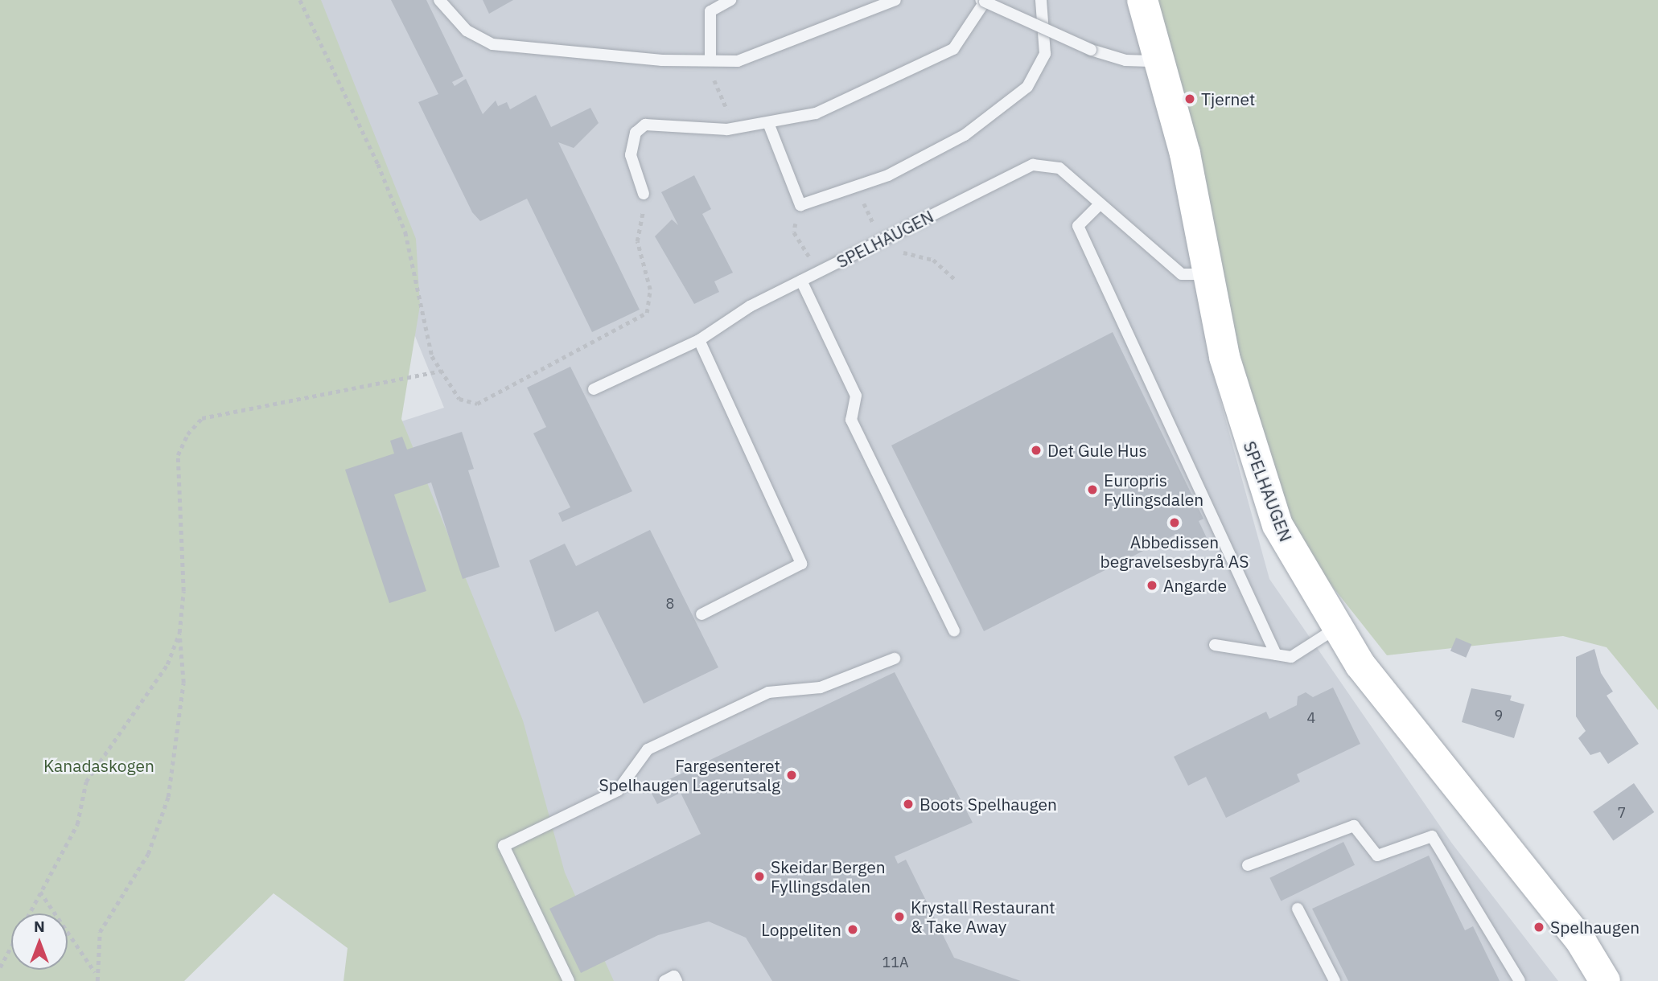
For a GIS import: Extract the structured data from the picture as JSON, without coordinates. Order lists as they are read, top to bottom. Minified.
{"streets":{"main road":["SPELHAUGEN"]},"parks":["Kanadaskogen"],"places":["Tjernet","Det Gule Hus","Europris Fyllingsdalen","Abbedissen begravelsesbyrå AS","Angarde","Fargesenteret Spelhaugen Lagerutsalg","Boots Spelhaugen","Skeidar Bergen Fyllingsdalen","Krystall Restaurant & Take Away","Spelhaugen","Loppeliten"],"house_numbers":["8","9","4","7","11A"],"north":"top"}
